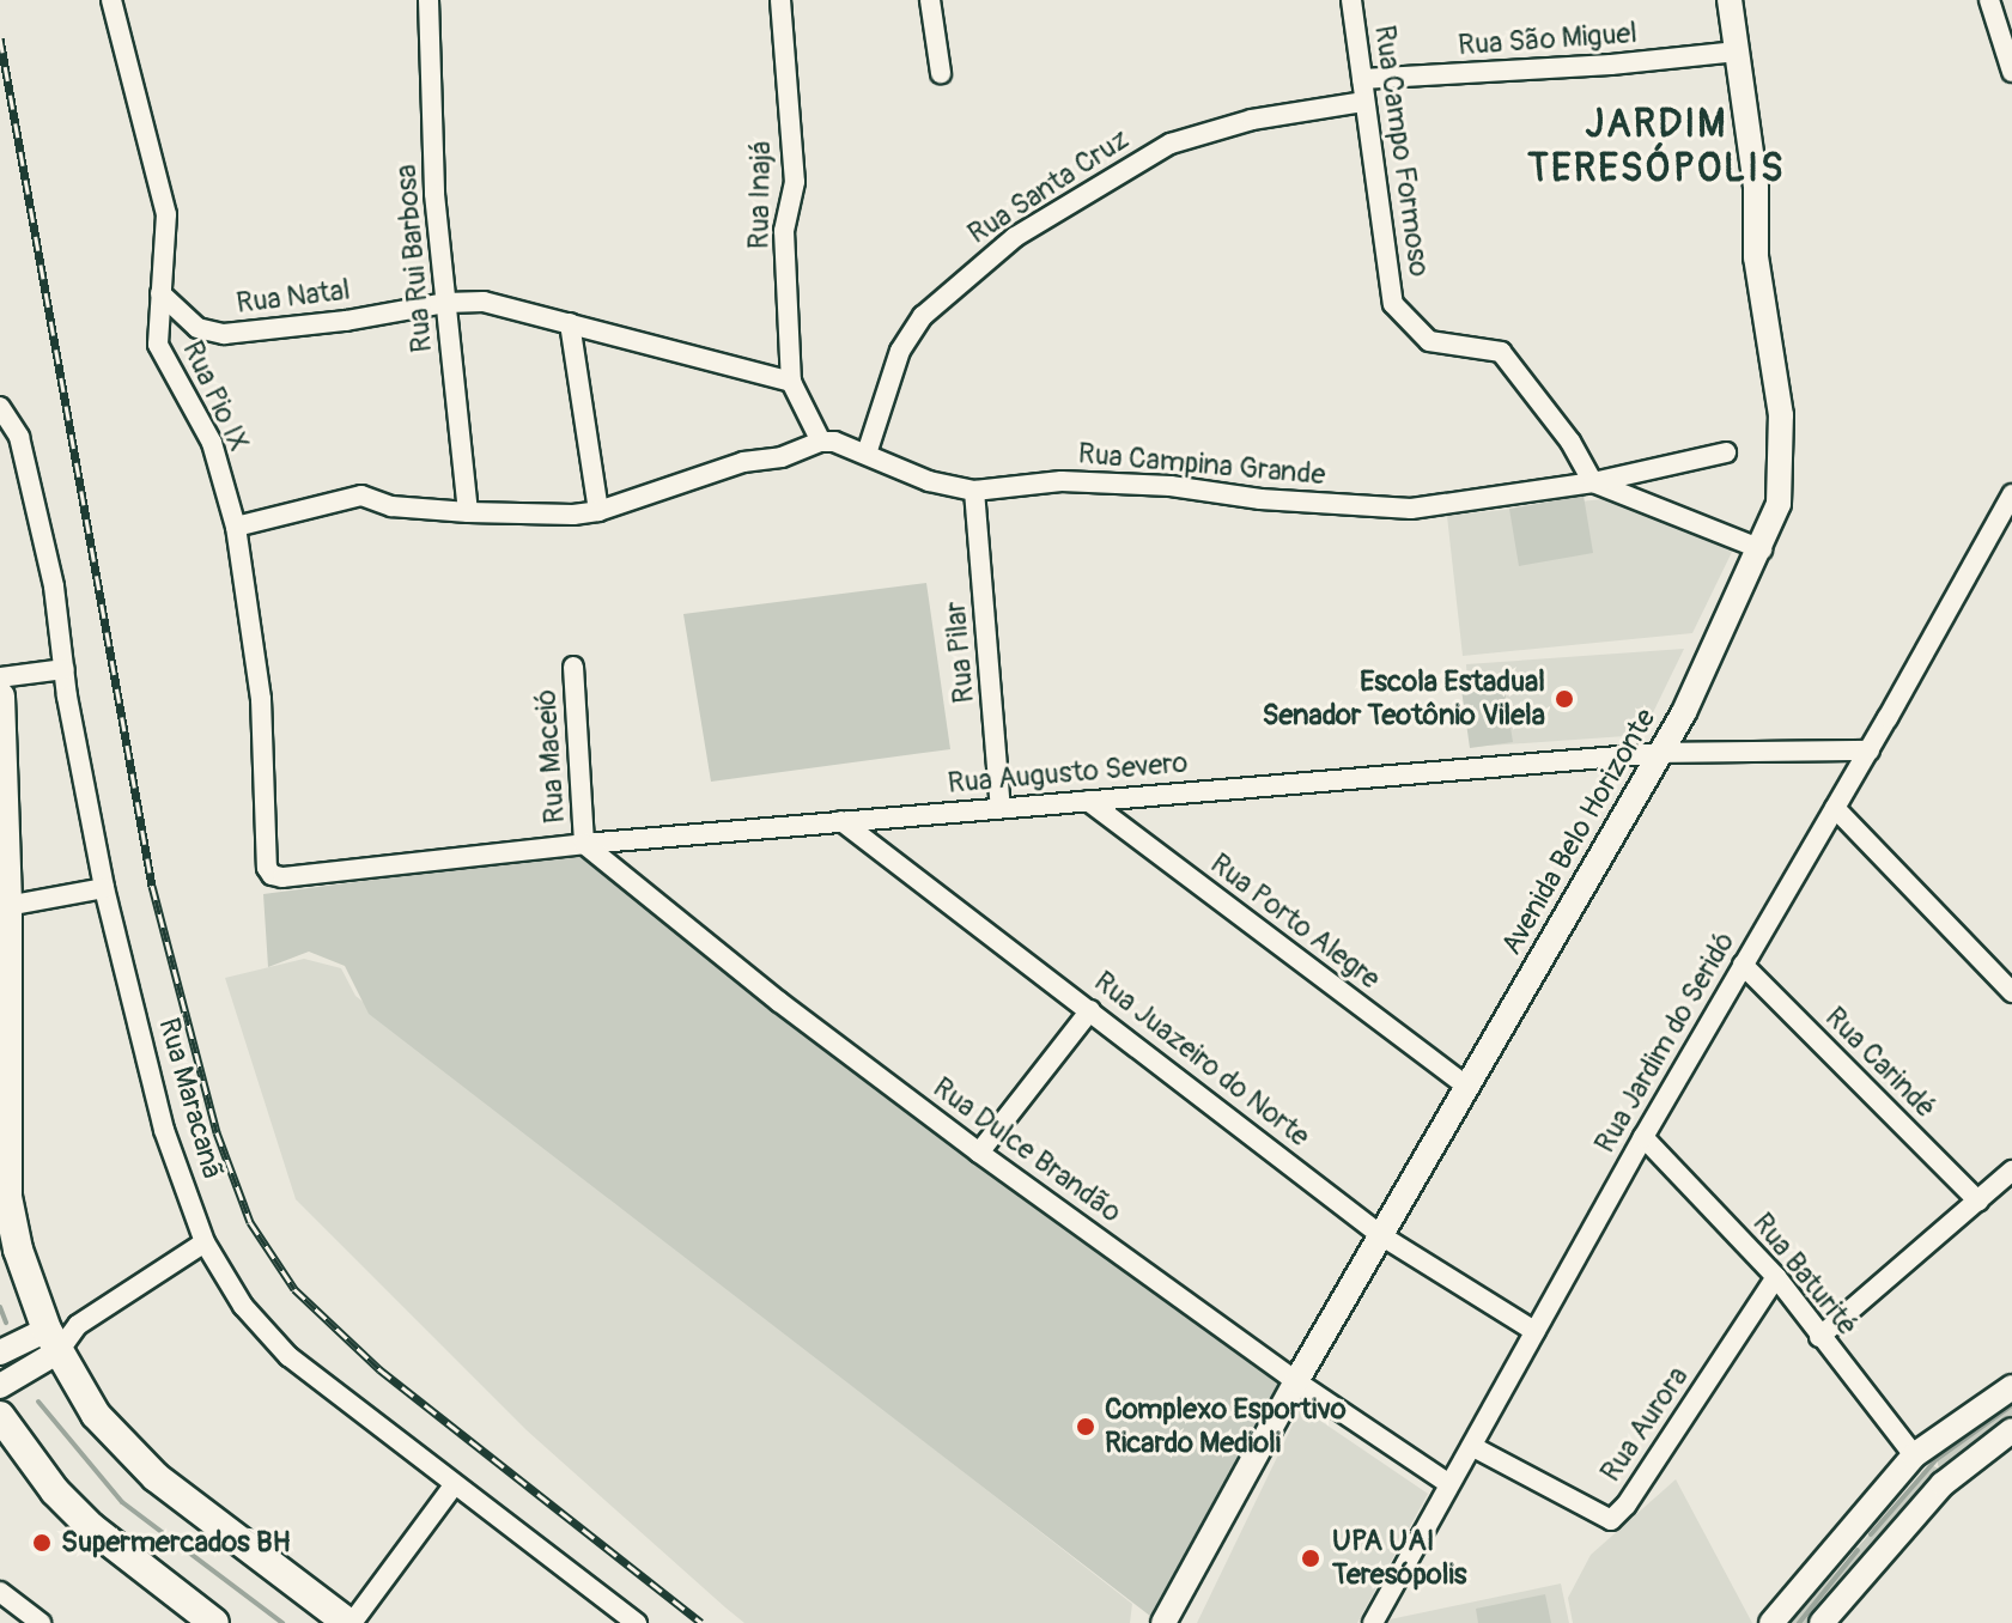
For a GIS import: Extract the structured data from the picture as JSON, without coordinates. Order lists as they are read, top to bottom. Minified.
{"streets":{"street":["Rua São Miguel","Rua Campo Formoso","Rua Santa Cruz","Rua Inajá","Rua Rui Barbosa","Rua Natal","Rua Pio IX","Rua Campina Grande","Rua Pilar","Rua Maceió","Rua Augusto Severo","Avenida Belo Horizonte","Rua Porto Alegre","Rua Jardim do Seridó","Rua Juazeiro do Norte","Rua Carindé","Rua Maracanã","Rua Dulce Brandão","Rua Baturité","Rua Aurora"]},"crossings":[["Rua São Miguel","Rua Campo Formoso"],["Rua São Miguel","Avenida Belo Horizonte"],["Rua Campo Formoso","Rua Santa Cruz"],["Rua Campo Formoso","Rua Campina Grande"],["Rua Santa Cruz","Rua Campina Grande"],["Rua Inajá","Rua Natal"],["Rua Inajá","Rua Campina Grande"],["Rua Rui Barbosa","Rua Natal"],["Rua Natal","Rua Pio IX"],["Rua Pio IX","Rua Augusto Severo"],["Rua Campina Grande","Rua Pilar"],["Rua Pilar","Rua Augusto Severo"],["Rua Maceió","Rua Augusto Severo"],["Rua Maceió","Rua Dulce Brandão"],["Rua Augusto Severo","Avenida Belo Horizonte"],["Rua Augusto Severo","Rua Porto Alegre"],["Rua Augusto Severo","Rua Jardim do Seridó"],["Rua Augusto Severo","Rua Juazeiro do Norte"],["Rua Augusto Severo","Rua Dulce Brandão"],["Avenida Belo Horizonte","Rua Porto Alegre"],["Avenida Belo Horizonte","Rua Juazeiro do Norte"],["Avenida Belo Horizonte","Rua Dulce Brandão"],["Rua Jardim do Seridó","Rua Juazeiro do Norte"],["Rua Jardim do Seridó","Rua Carindé"],["Rua Jardim do Seridó","Rua Dulce Brandão"],["Rua Jardim do Seridó","Rua Baturité"],["Rua Jardim do Seridó","Rua Aurora"],["Rua Baturité","Rua Aurora"]],"districts":["JARDIM TERESÓPOLIS"],"places":["Escola Estadual Senador Teotônio Vilela","Complexo Esportivo Ricardo Medioli","Supermercados BH","UPA UAI Teresópolis"]}
